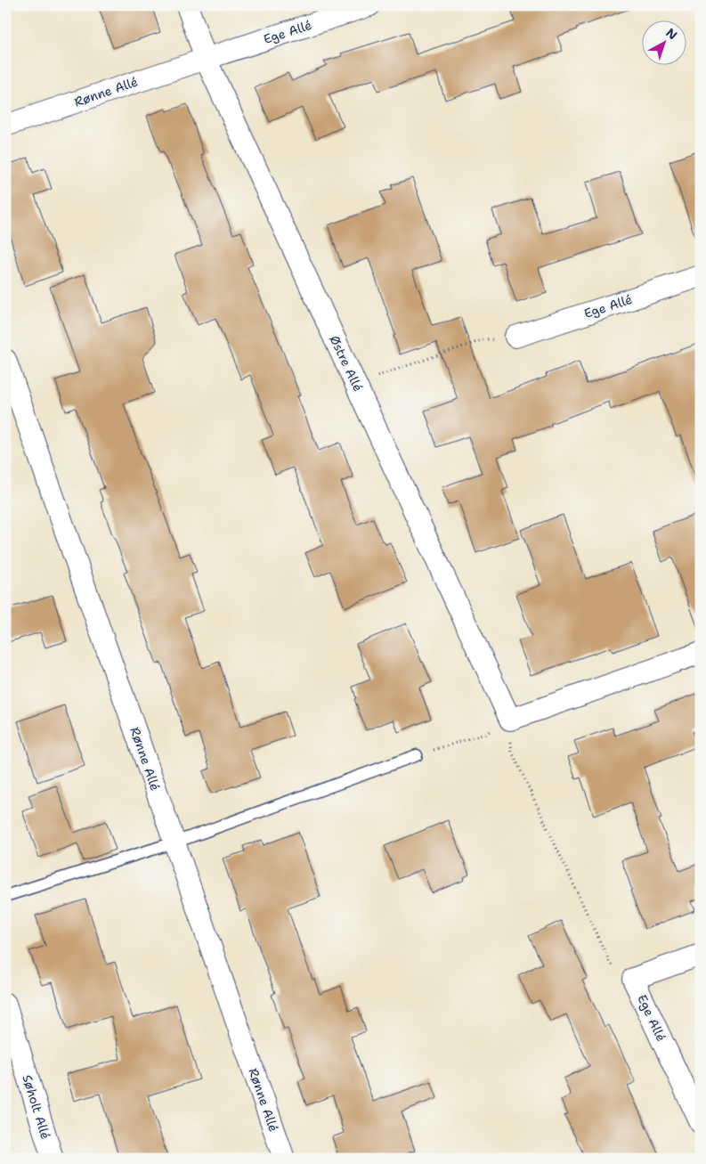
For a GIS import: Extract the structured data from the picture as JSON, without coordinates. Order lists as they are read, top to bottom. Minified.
{"streets":{"street":["Ege Allé","Rønne Allé","Østre Allé","Søholt Allé"]},"crossings":[["Ege Allé","Rønne Allé"],["Ege Allé","Østre Allé"],["Rønne Allé","Østre Allé"]],"north":"top right"}
